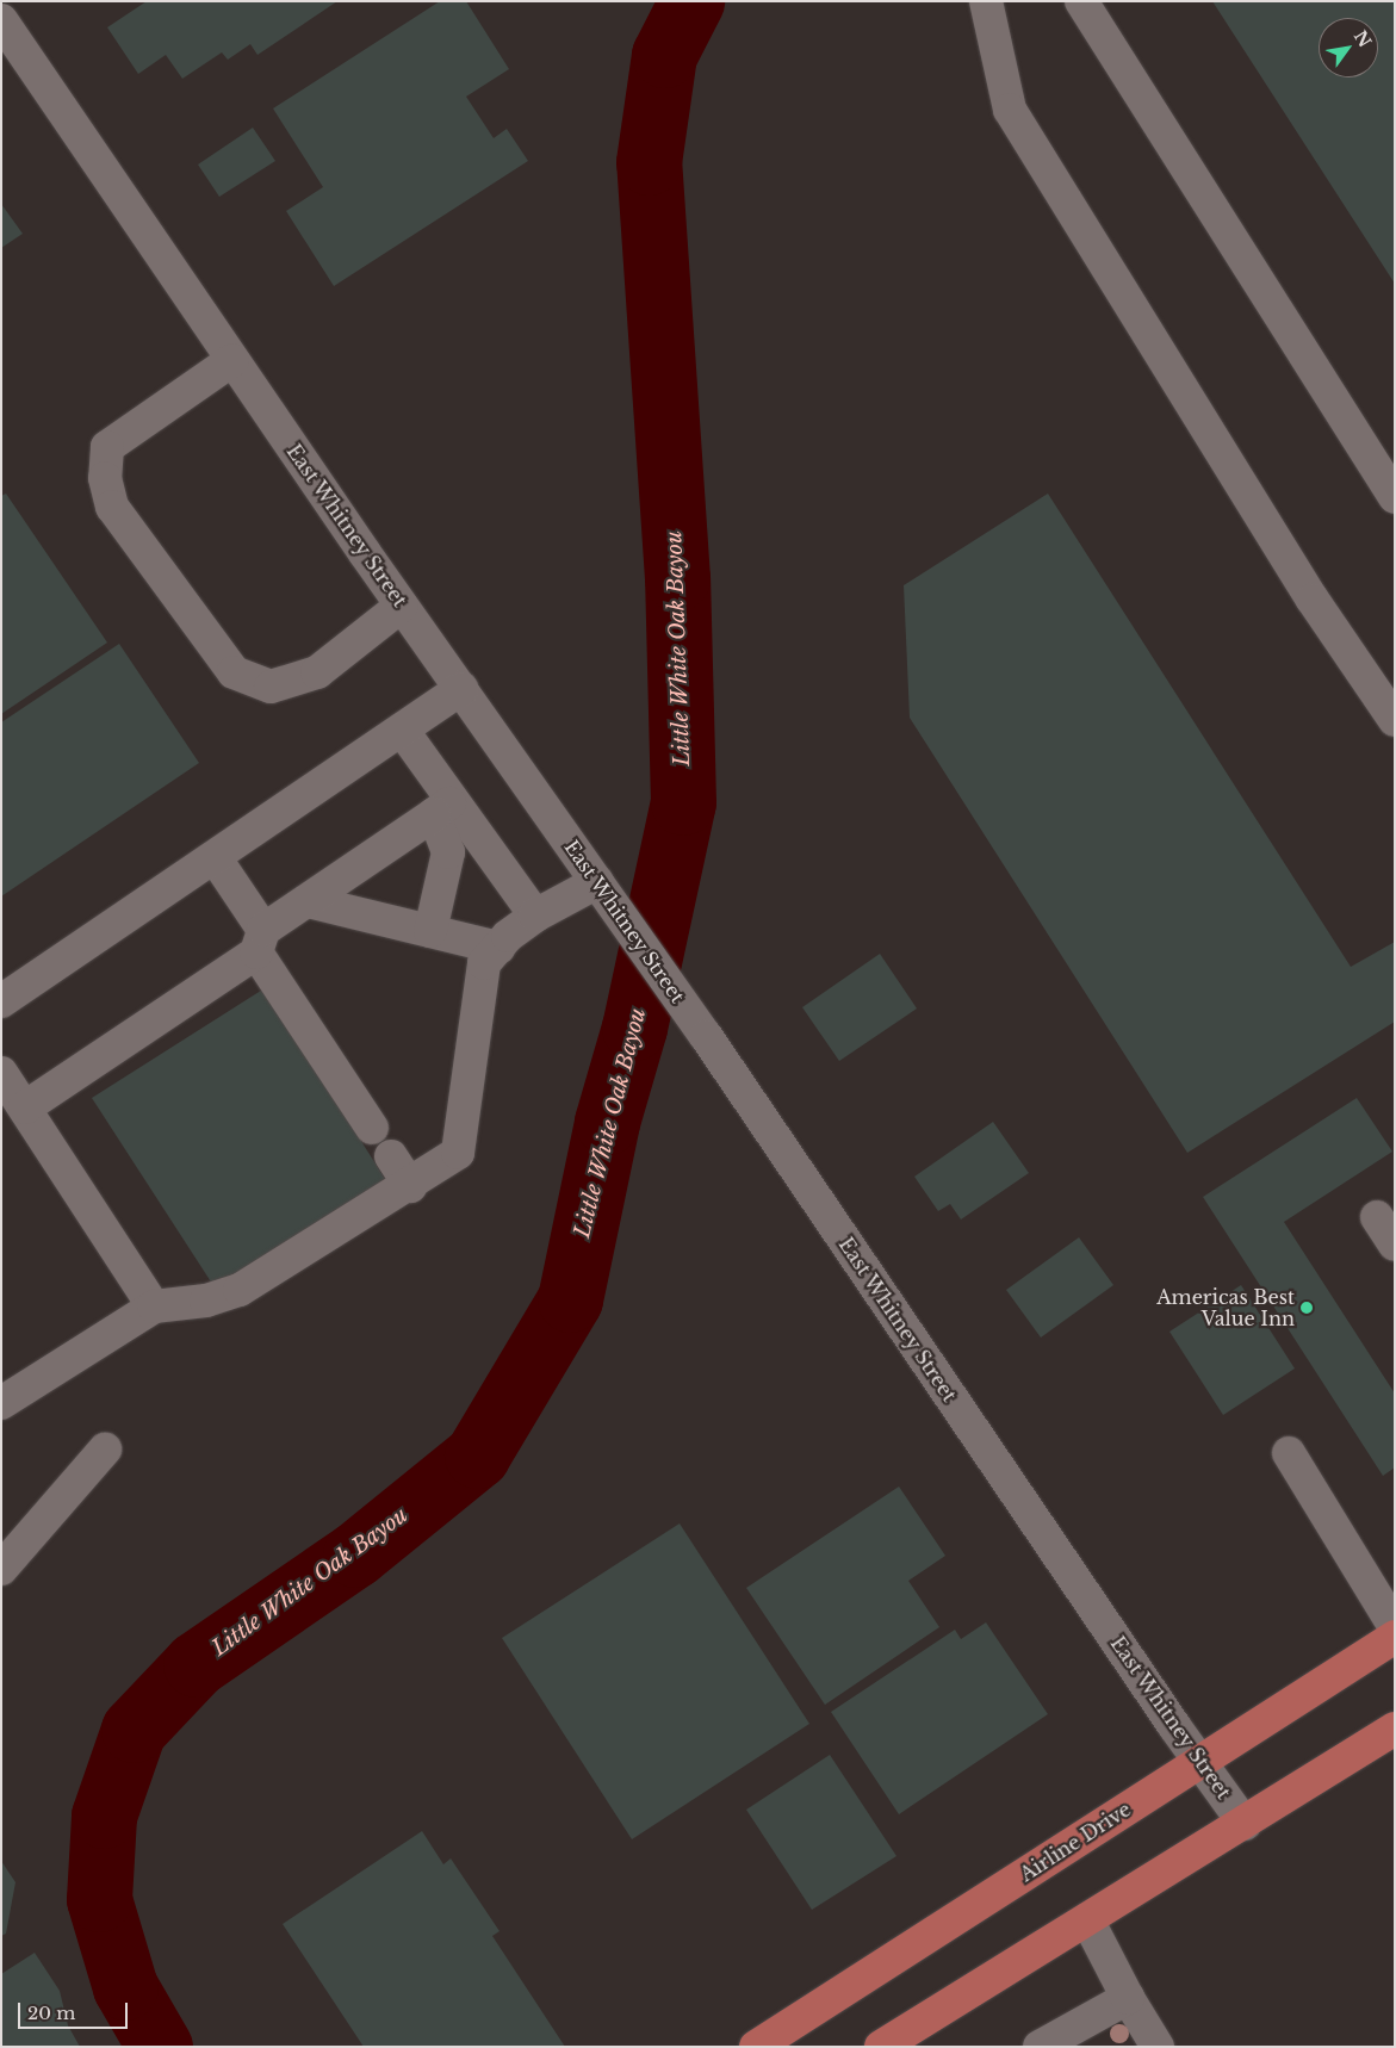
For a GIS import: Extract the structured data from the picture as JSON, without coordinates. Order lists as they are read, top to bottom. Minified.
{"streets":{"main road":["Airline Drive"],"street":["East Whitney Street"]},"crossings":[["East Whitney Street","Airline Drive"]],"water":["Little White Oak Bayou"],"places":["Americas Best Value Inn"],"scale_bar":"20 m","north":"top right"}
